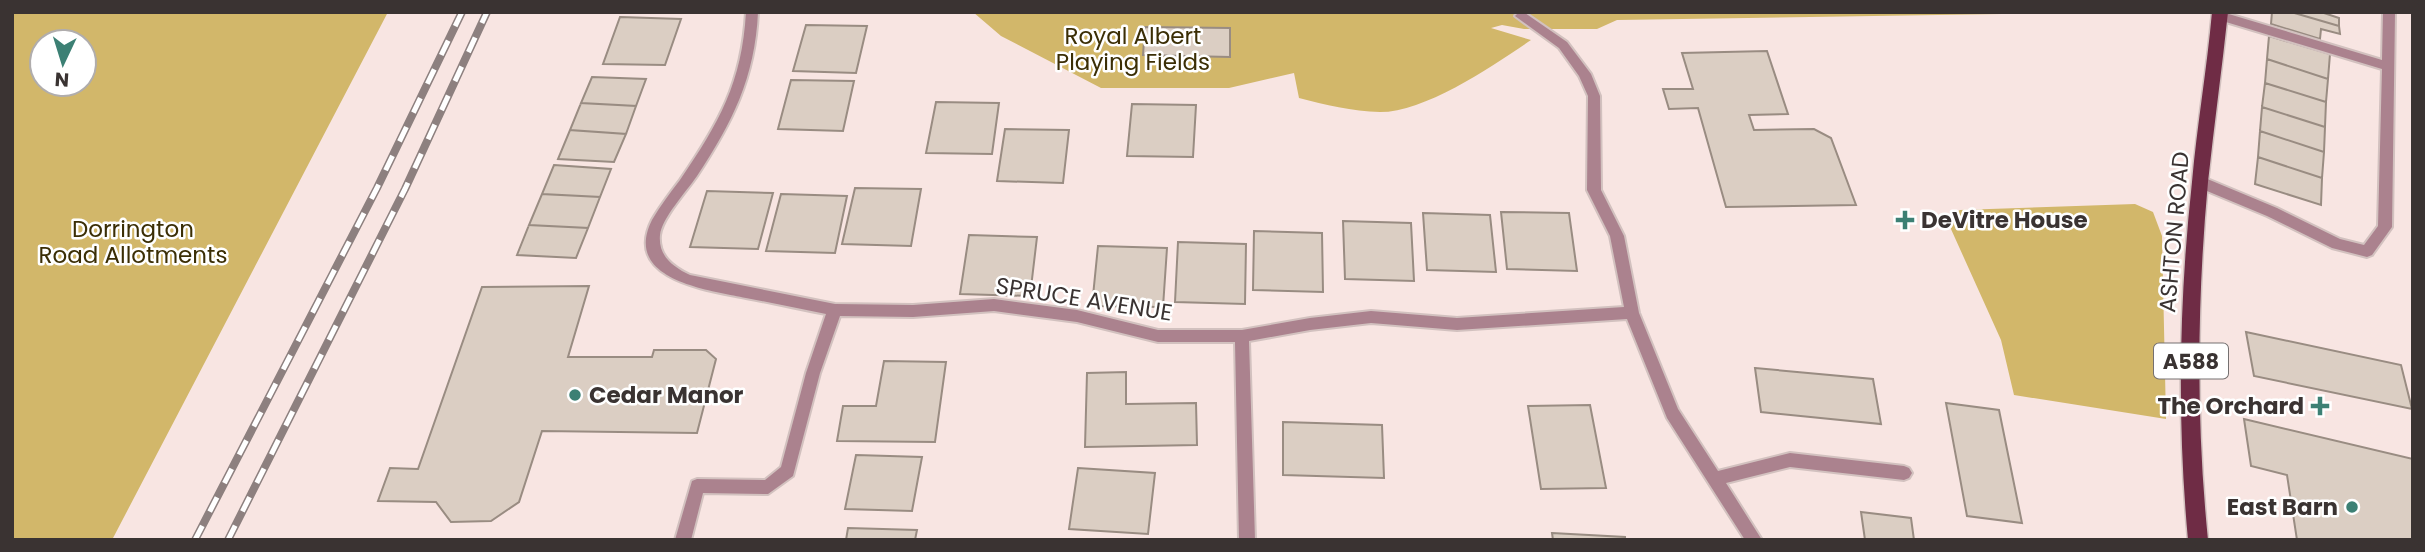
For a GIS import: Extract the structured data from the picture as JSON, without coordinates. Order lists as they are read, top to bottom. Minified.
{"streets":{"main road":["ASHTON ROAD","A588"],"street":["SPRUCE AVENUE"]},"parks":["Royal Albert Playing Fields","Dorrington Road Allotments"],"places":{"health":["DeVitre House","The Orchard"],"other":["Cedar Manor","East Barn"]},"north":"bottom"}
